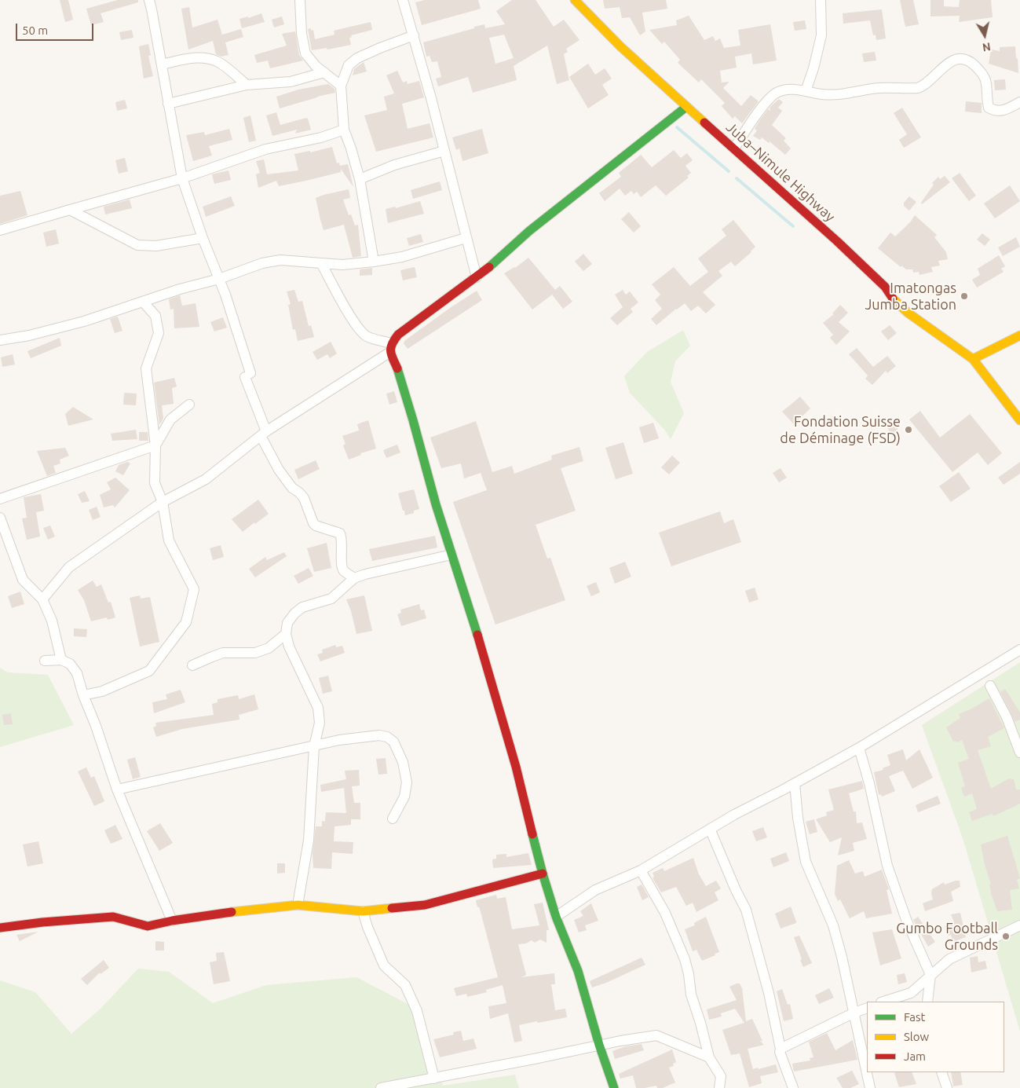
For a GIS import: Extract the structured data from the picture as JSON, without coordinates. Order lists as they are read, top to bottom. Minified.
{"streets":{"street":["Juba–Nimule Highway"]},"places":["Imatongas Jumba Station","Fondation Suisse de Déminage (FSD)","Gumbo Football Grounds"],"legend":["Fast","Slow","Jam"],"scale_bar":"50 m","north":"bottom"}
